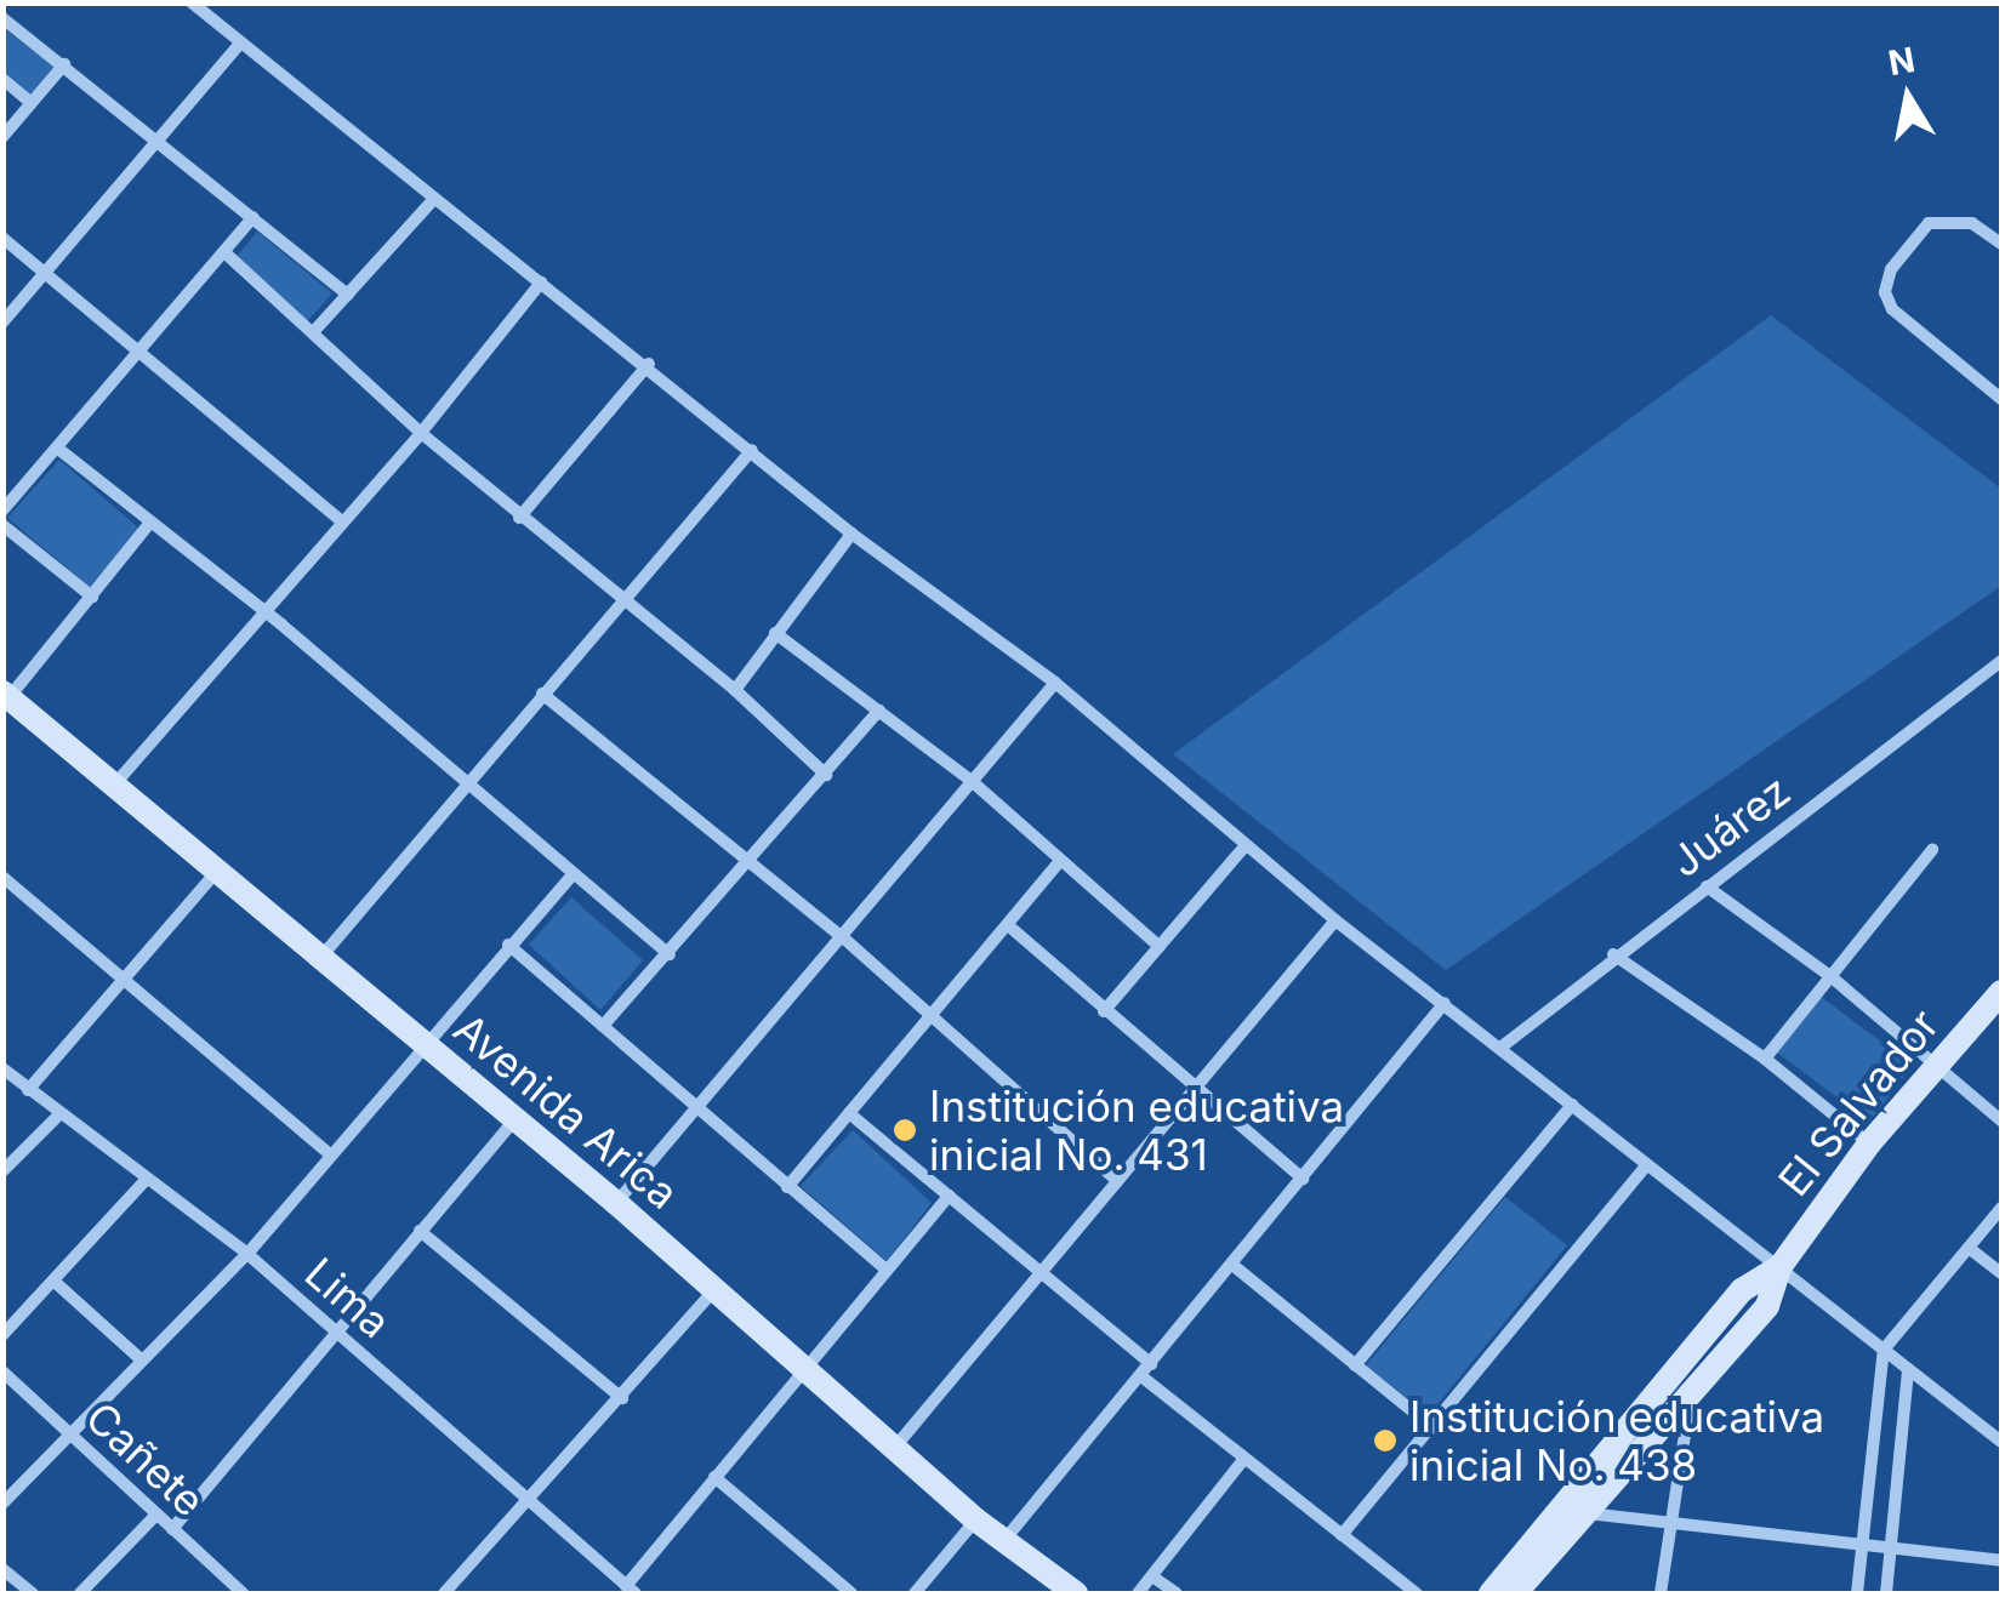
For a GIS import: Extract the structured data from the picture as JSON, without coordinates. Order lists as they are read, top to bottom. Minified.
{"streets":{"street":["Juárez","El Salvador","Avenida Arica","Lima","Cañete"]},"places":["Institución educativa inicial No. 431","Institución educativa inicial No. 438"],"north":"top"}
